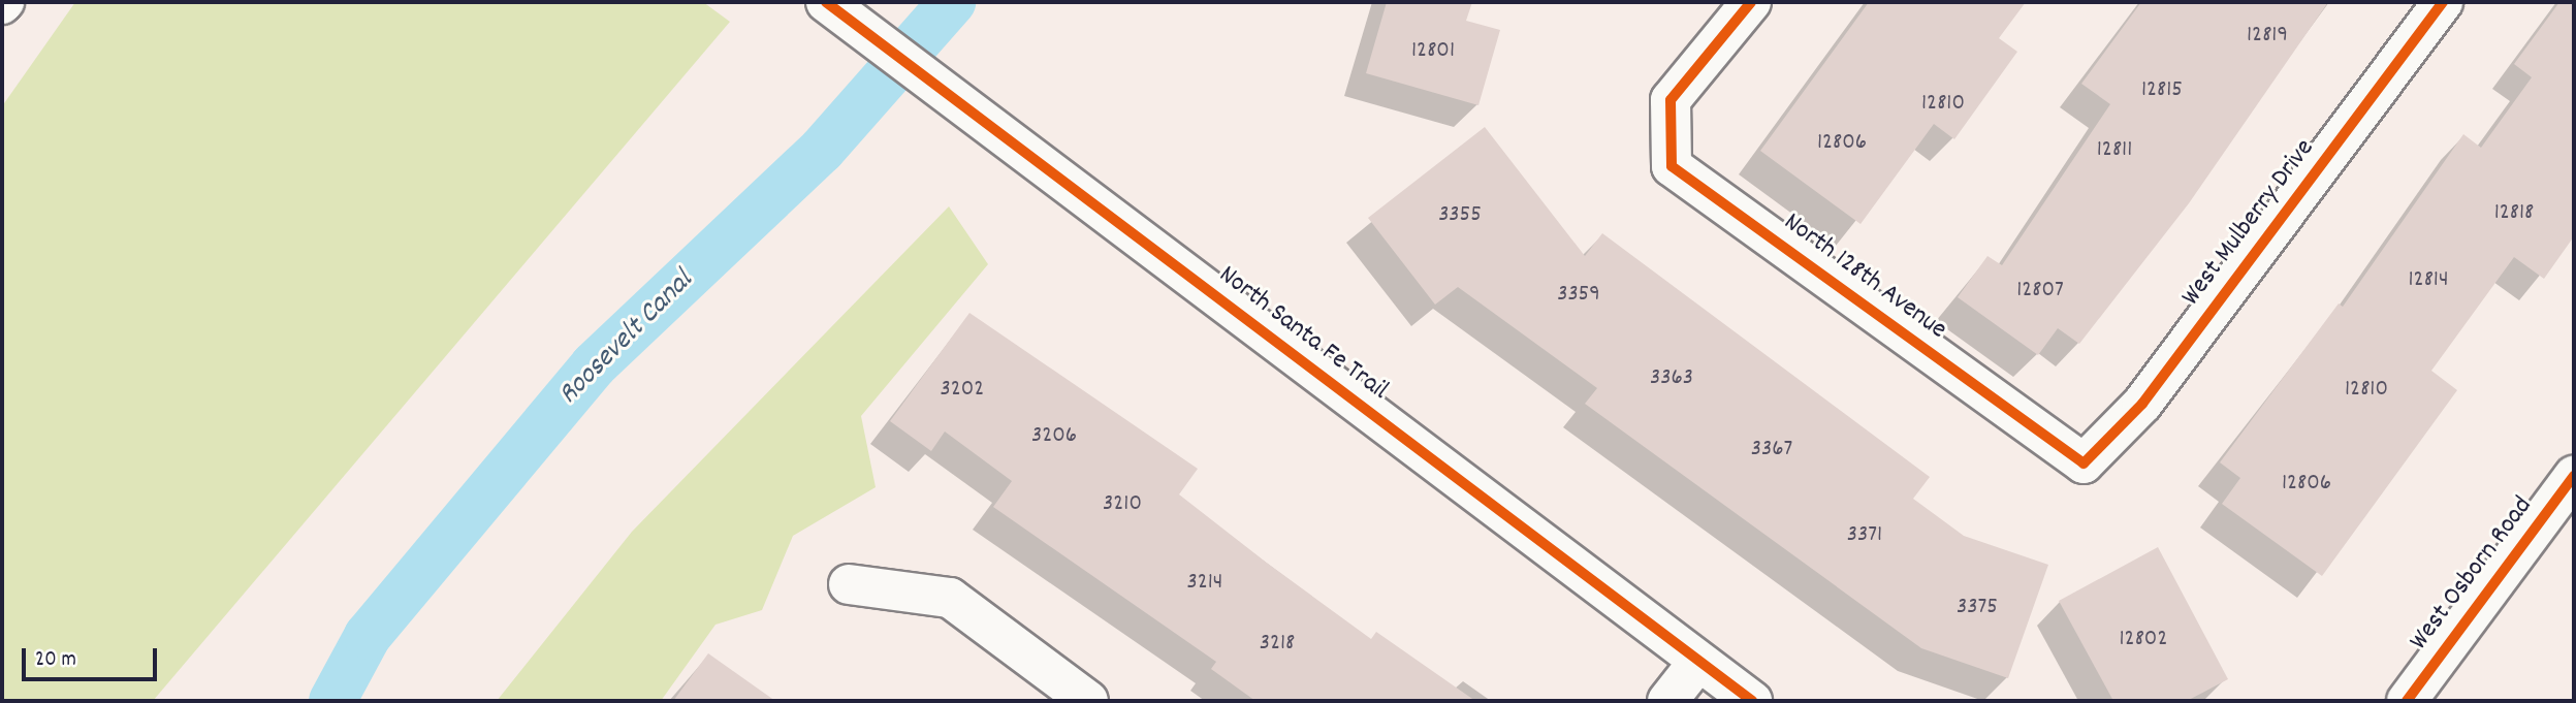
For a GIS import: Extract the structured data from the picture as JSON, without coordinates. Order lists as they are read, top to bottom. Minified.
{"streets":{"street":["West Mulberry Drive","North 128th Avenue","North Santa Fe Trail","West Osborn Road"]},"crossings":[["West Mulberry Drive","North 128th Avenue"]],"water":["Roosevelt Canal"],"house_numbers":["12819","12801","12815","12810","12806","12811","12818","3355","12814","12807","3359","3363","3202","12810","3206","3367","12806","3210","3371","3214","3375","12802","3218"],"scale_bar":"20 m"}
